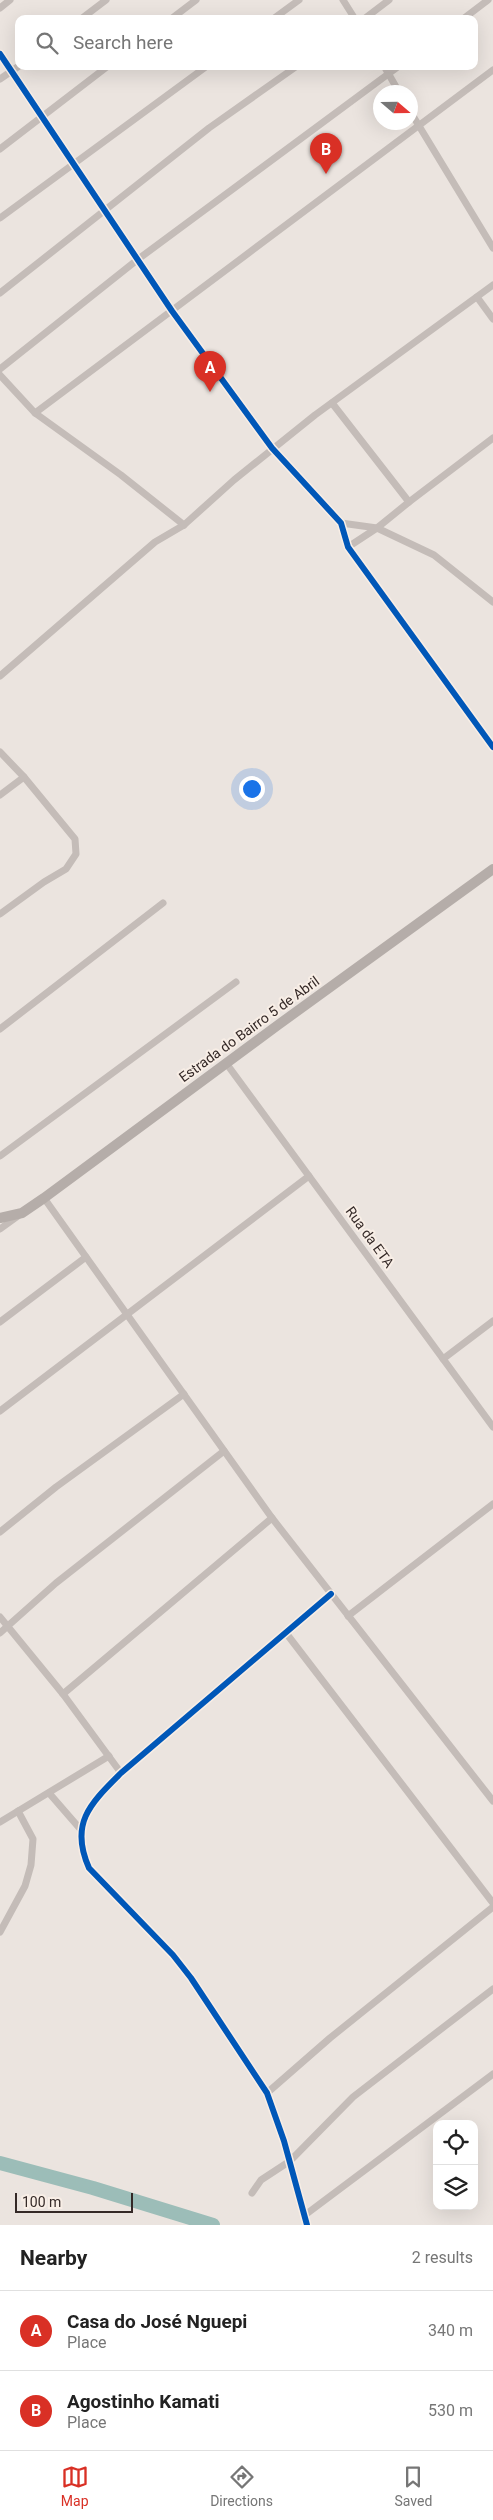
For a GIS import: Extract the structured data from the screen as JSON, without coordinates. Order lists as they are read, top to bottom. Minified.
{"streets":{"street":["Estrada do Bairro 5 de Abril","Rua da ETA"]},"crossings":[["Estrada do Bairro 5 de Abril","Rua da ETA"]],"scale_bar":"100 m","north":"right","page":{"search":"Search here","pins":["B","A"],"scale":"100 m","heading":["Nearby","2 results"],"list":[{"mark":"A","name":"Casa do José Nguepi","note":"Place","value":"340 m"},{"mark":"B","name":"Agostinho Kamati","note":"Place","value":"530 m"}],"nav":["Map","Directions","Saved"]}}
